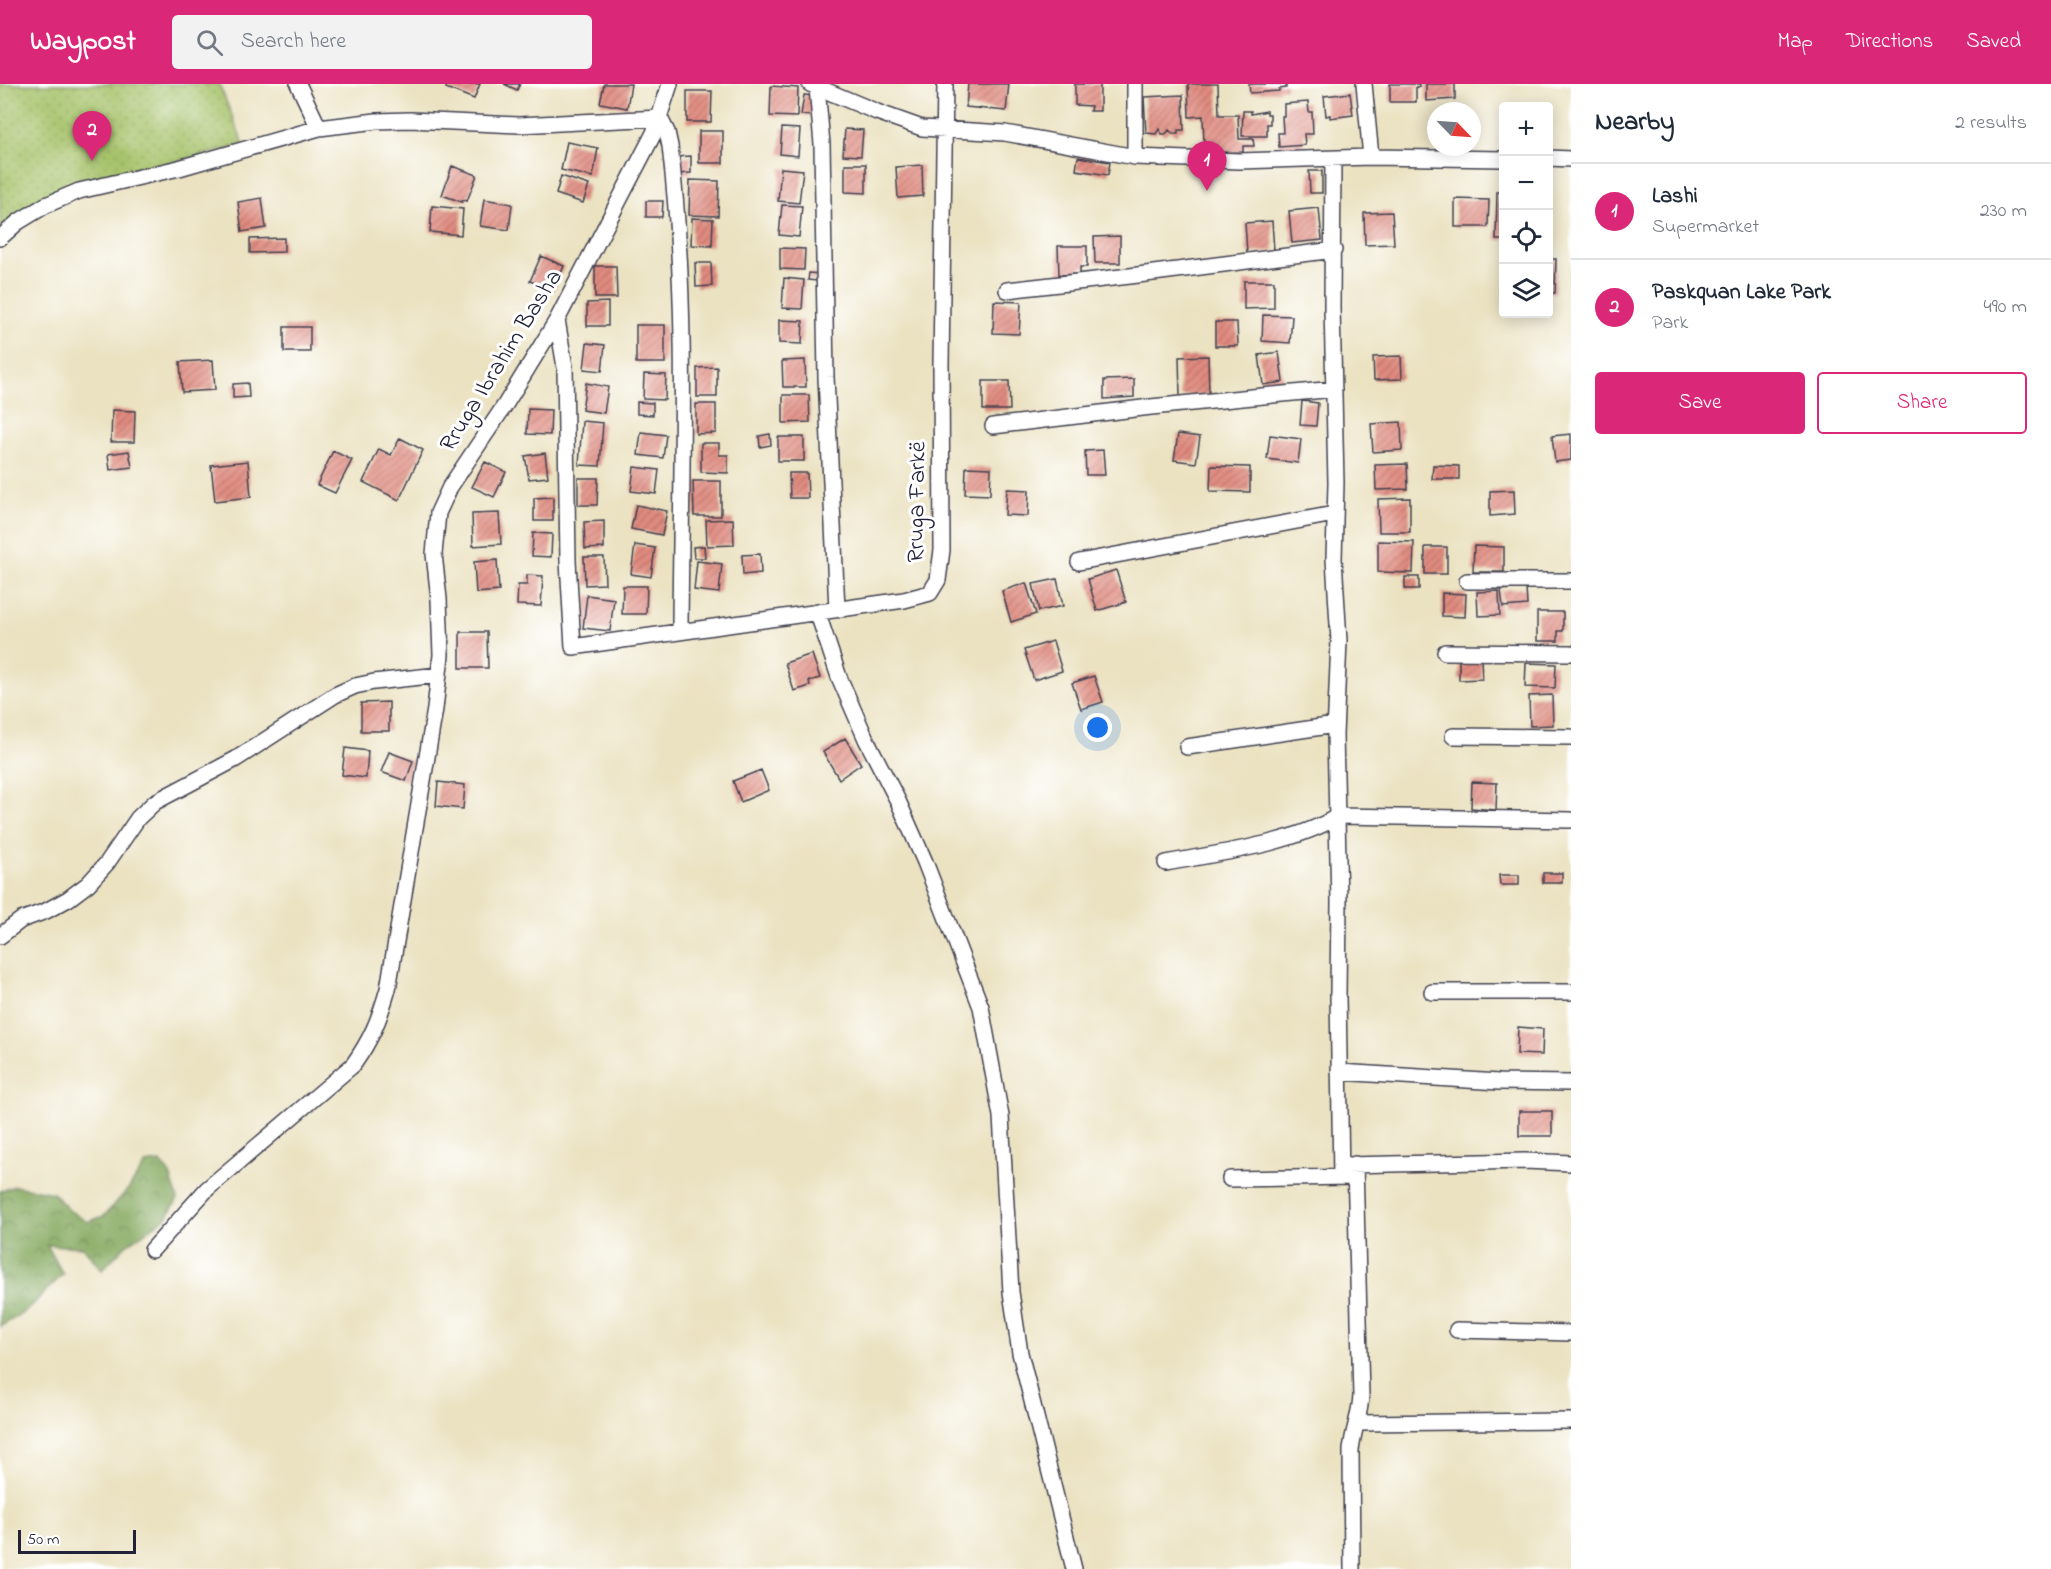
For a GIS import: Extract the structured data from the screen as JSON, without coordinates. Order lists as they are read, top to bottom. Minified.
{"streets":{"street":["Rruga Ibrahim Basha","Rruga Farkë"]},"crossings":[["Rruga Ibrahim Basha","Rruga Farkë"]],"scale_bar":"50 m","north":"bottom right","page":{"header":"Waypost","search":"Search here","nav":["Map","Directions","Saved"],"heading":["Nearby","2 results"],"map_buttons":["+","−"],"pins":["2","1"],"list":[{"mark":"1","name":"Lashi","note":"Supermarket","value":"230 m"},{"mark":"2","name":"Paskquan Lake Park","note":"Park","value":"490 m"}],"buttons":["Save","Share"],"scale":"50 m"}}
